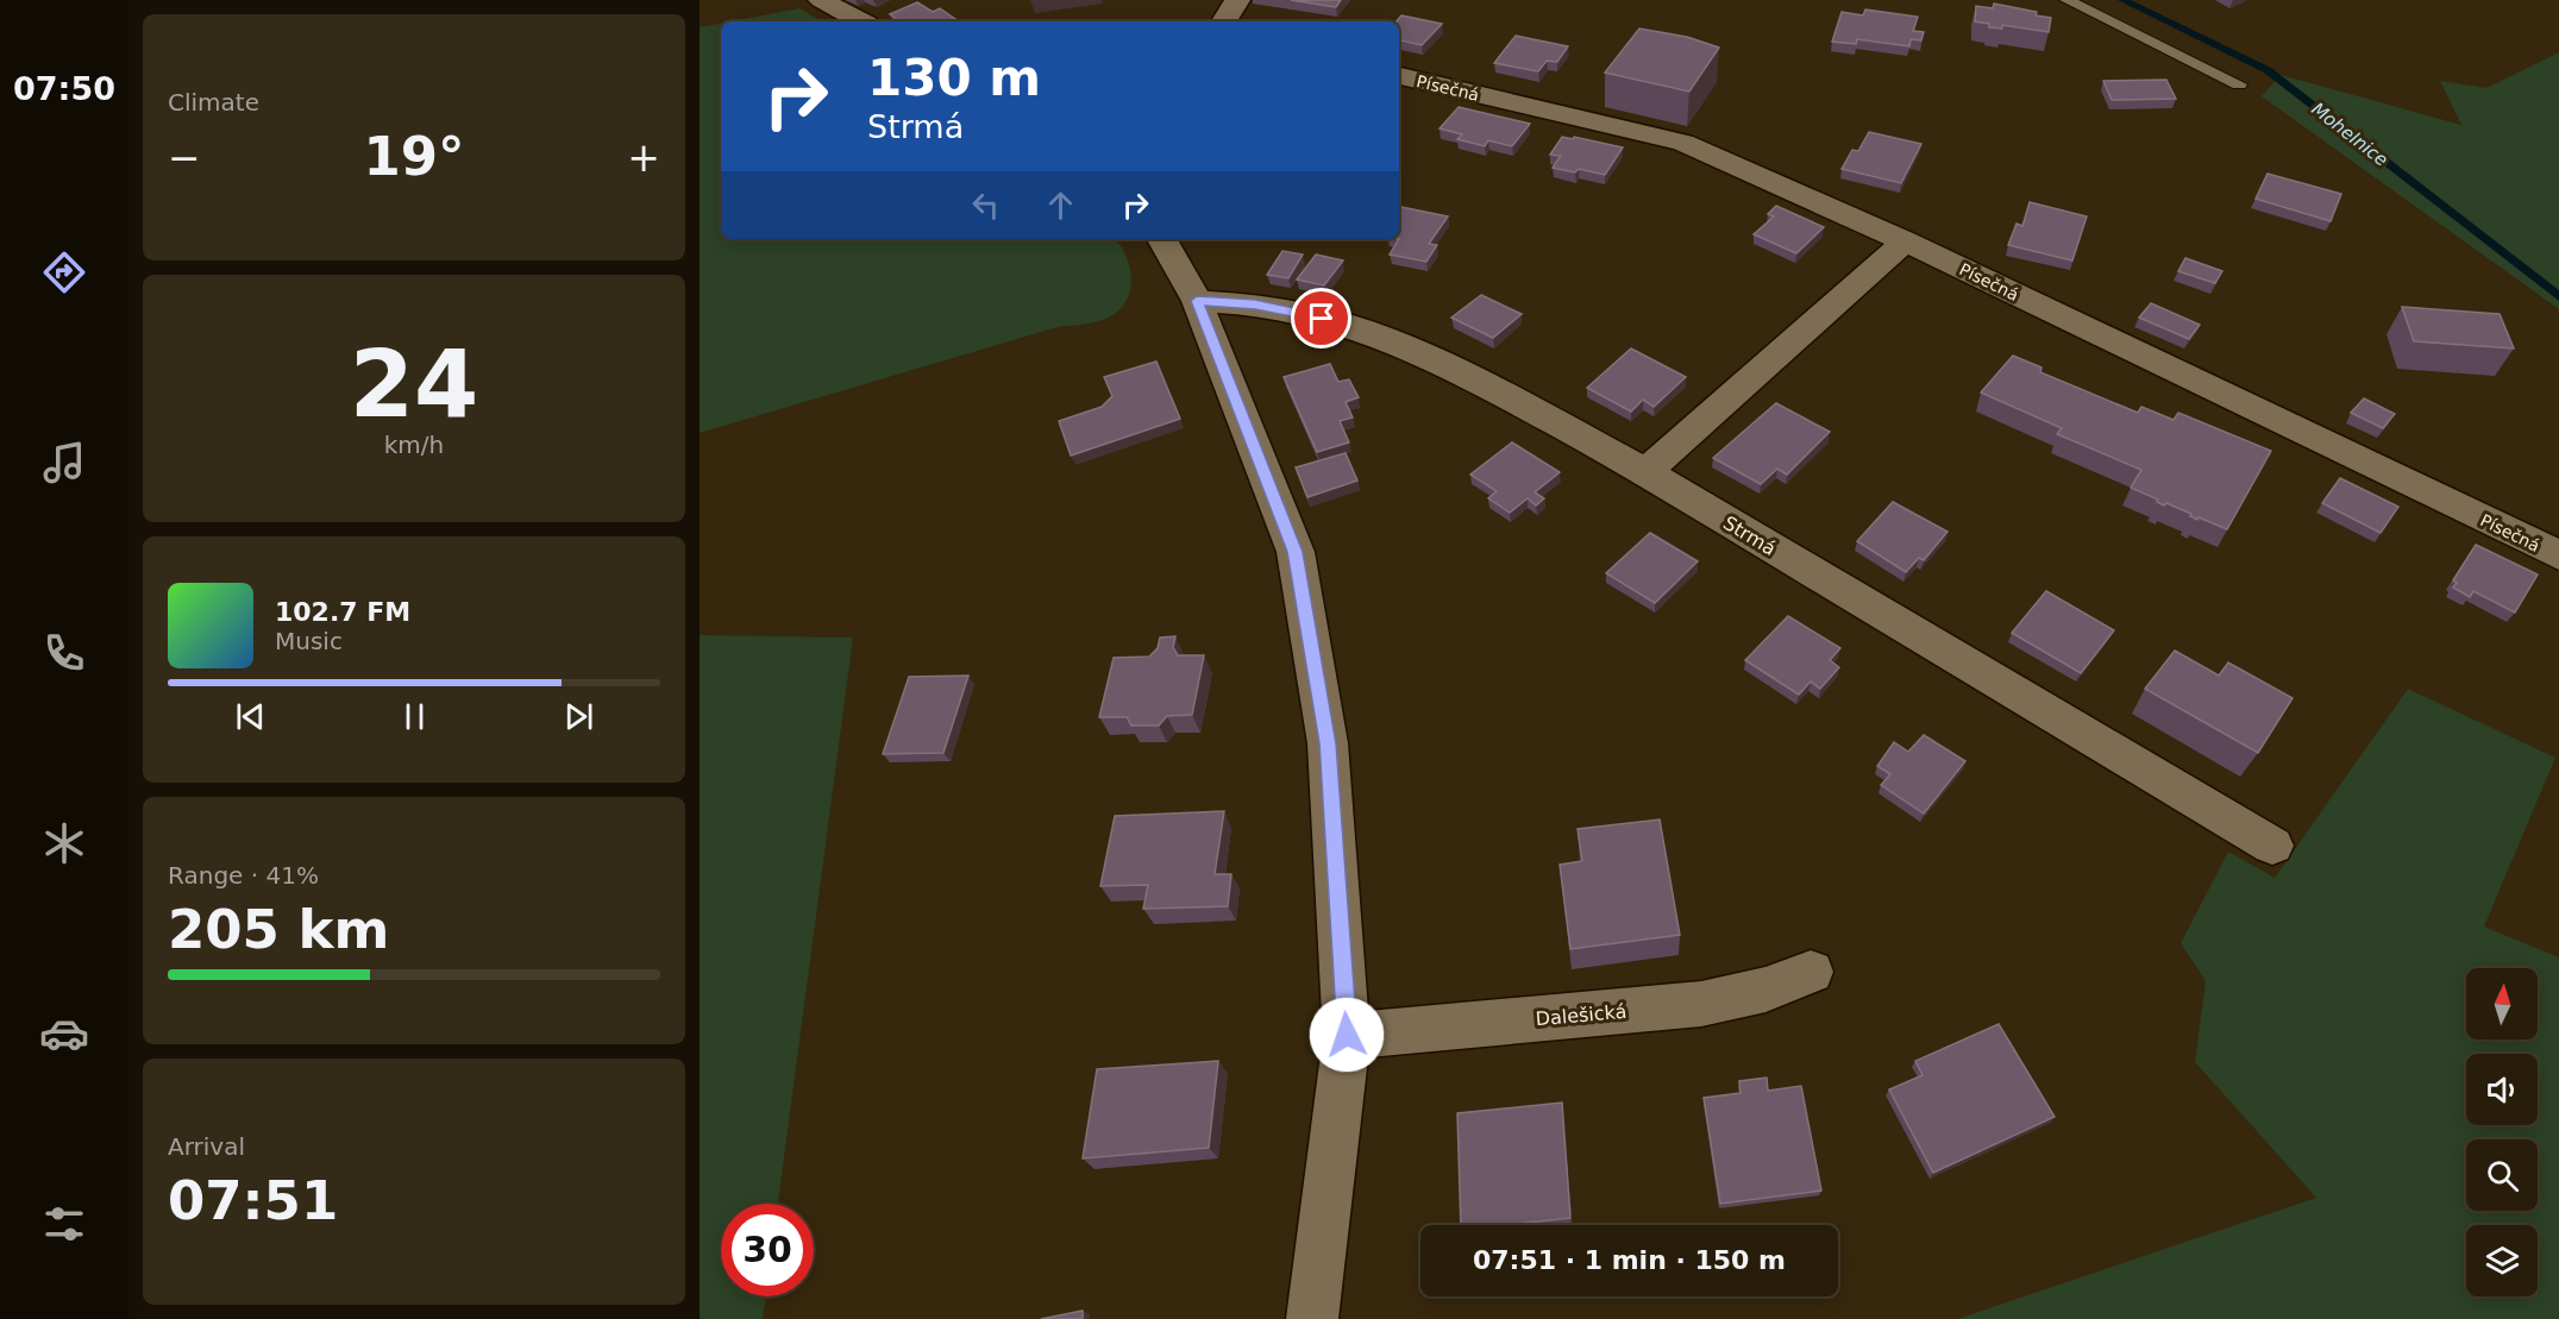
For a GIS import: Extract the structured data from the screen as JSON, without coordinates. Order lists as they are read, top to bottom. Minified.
{"streets":{"street":["Písečná","Strmá","Dalešická"]},"water":["Mohelnice"],"north":"top","page":{"tabs":"07:50","tile":["Climate",["24","km/h"],["Range · 41%","205 km"],["Arrival","07:51"]],"turn":["130 m","Strmá"],"heat":["−","19°","+"],"song":["102.7 FM","Music"],"limit":"30","trip":"07:51 · 1 min · 150 m"}}
